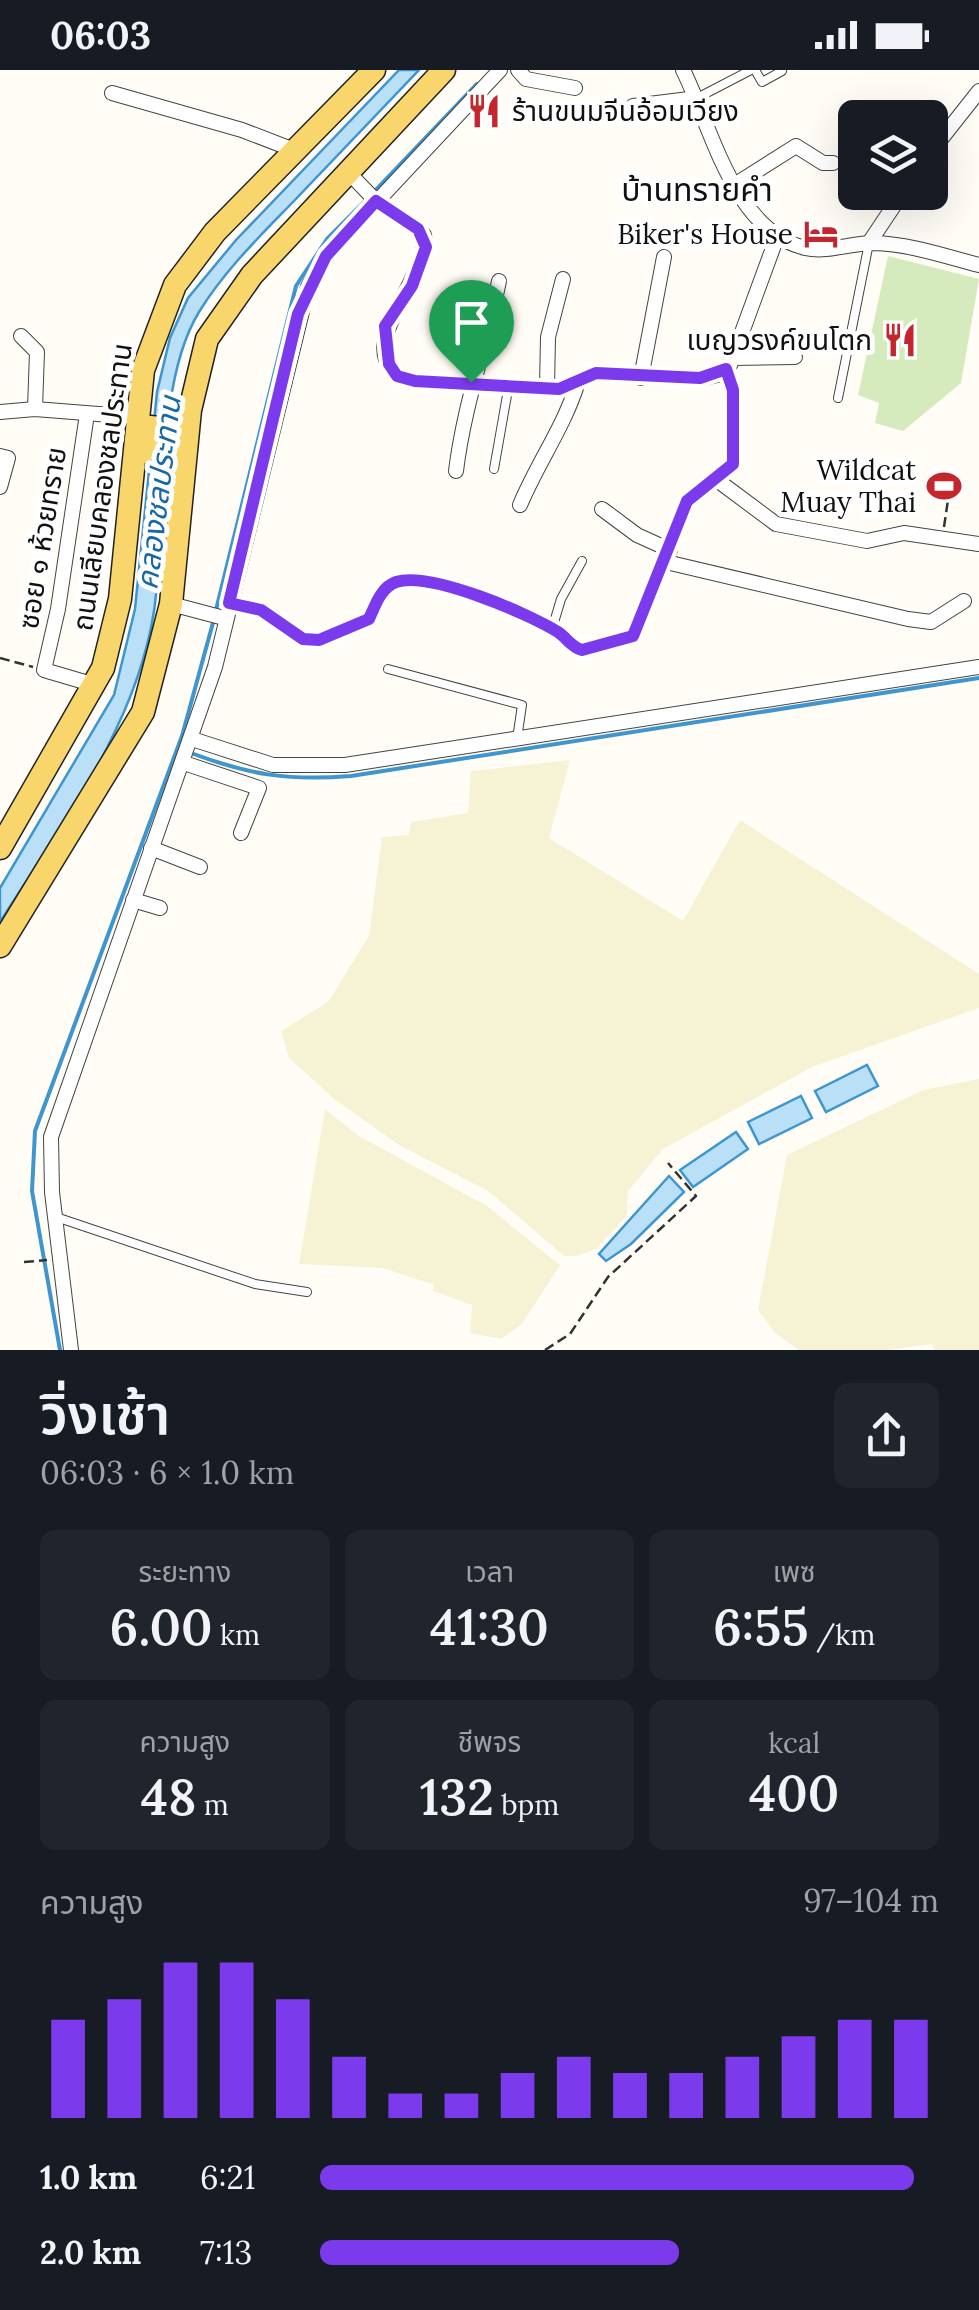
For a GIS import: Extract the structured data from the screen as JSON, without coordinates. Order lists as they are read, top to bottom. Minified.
{"streets":{"main road":["ถนนเลียบคลองชลประทาน"],"street":["ซอย ๑ ห้วยทราย"]},"crossings":[["ถนนเลียบคลองชลประทาน","ซอย ๑ ห้วยทราย"]],"districts":["บ้านทรายคำ"],"water":["คลองชลประทาน"],"places":{"restaurant":["ร้านขนมจีนอ้อมเวียง","เบญวรงค์ขนโตก"],"hotel":["Biker's House"],"sports":["Wildcat Muay Thai"]},"page":{"status":"06:03","heading":["วิ่งเช้า","06:03 · 6 × 1.0 km"],"stats":[["ระยะทาง","6.00 km"],["เวลา","41:30"],["เพซ","6:55 /km"],["ความสูง","48 m"],["ชีพจร","132 bpm"],["kcal","400"]],"chart":["ความสูง","97–104 m"],"list":[{"name":"1.0 km","note":"6:21"},{"name":"2.0 km","note":"7:13"}]}}
